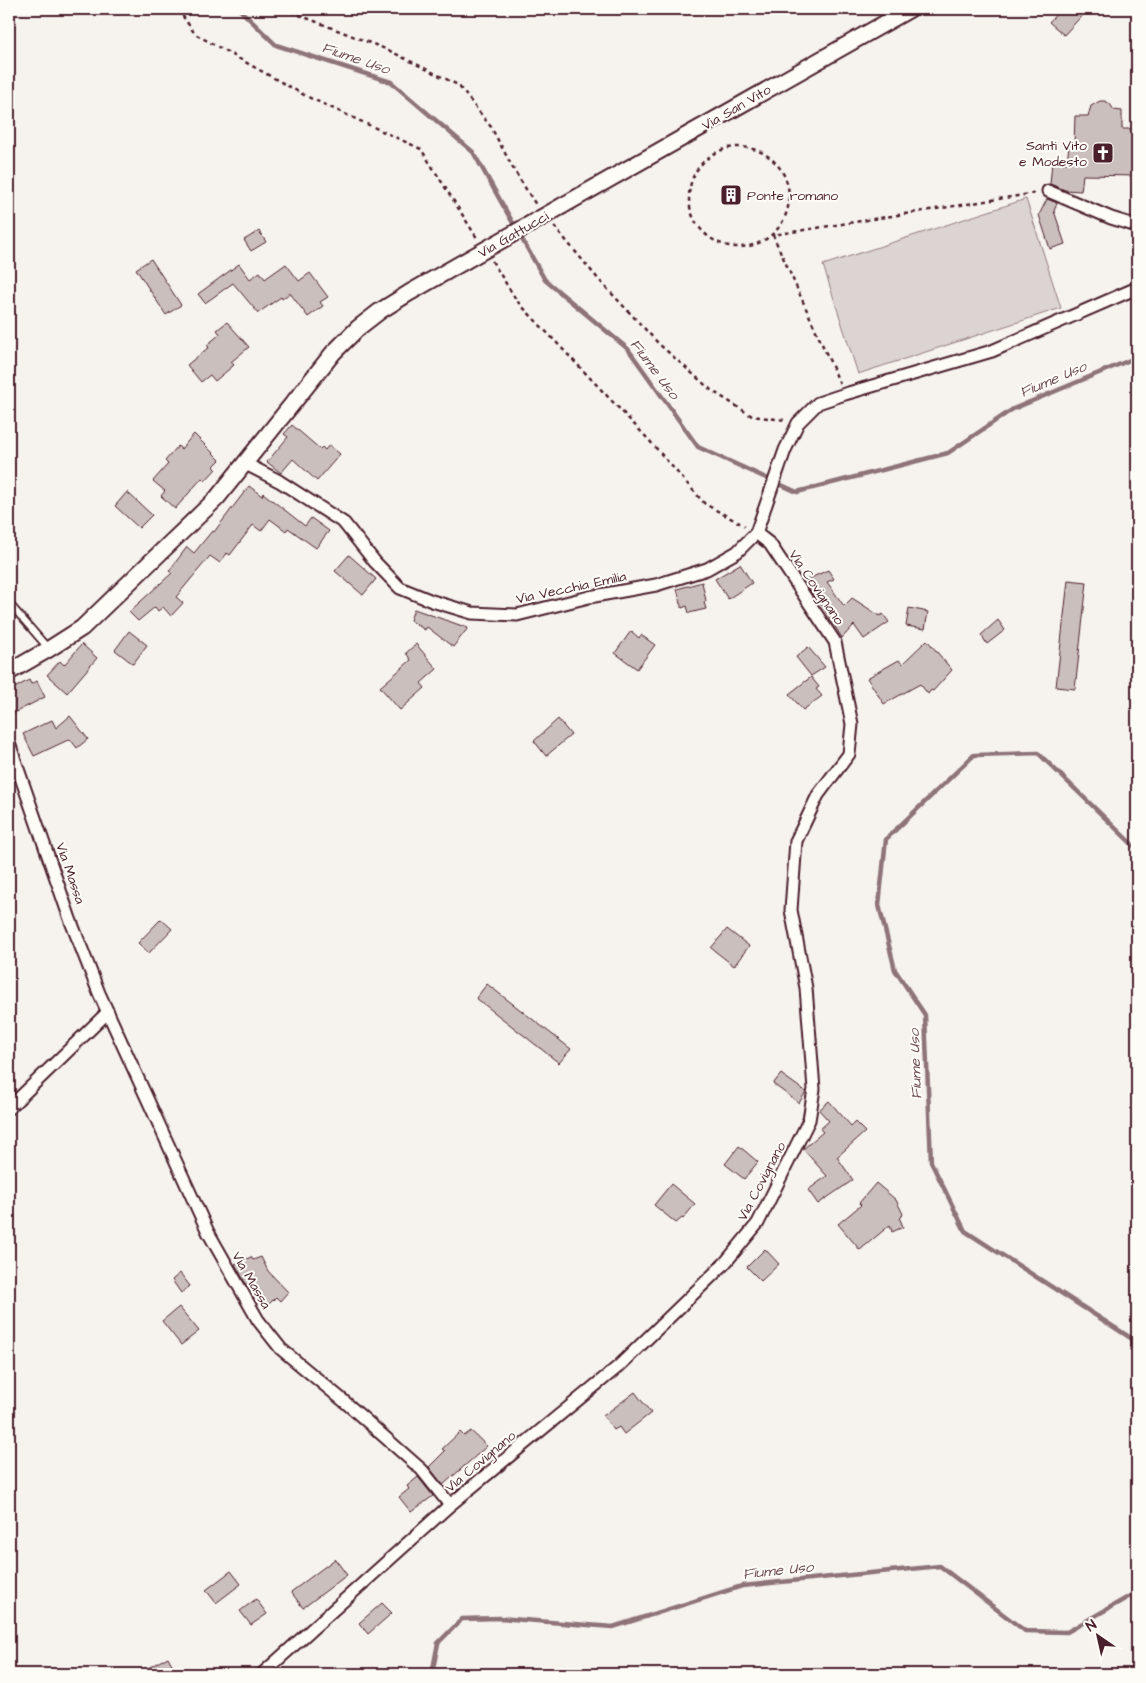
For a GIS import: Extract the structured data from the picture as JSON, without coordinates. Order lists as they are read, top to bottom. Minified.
{"streets":{"street":["Via San Vito","Via Gattucci","Via Vecchia Emilia","Via Covignano","Via Massa"]},"crossings":[["Via San Vito","Via Gattucci"],["Via Gattucci","Via Vecchia Emilia"],["Via Vecchia Emilia","Via Covignano"],["Via Covignano","Via Massa"]],"water":["Fiume Uso"],"places":{"church":["Santi Vito e Modesto"],"building":["Ponte romano"]},"north":"top left"}
